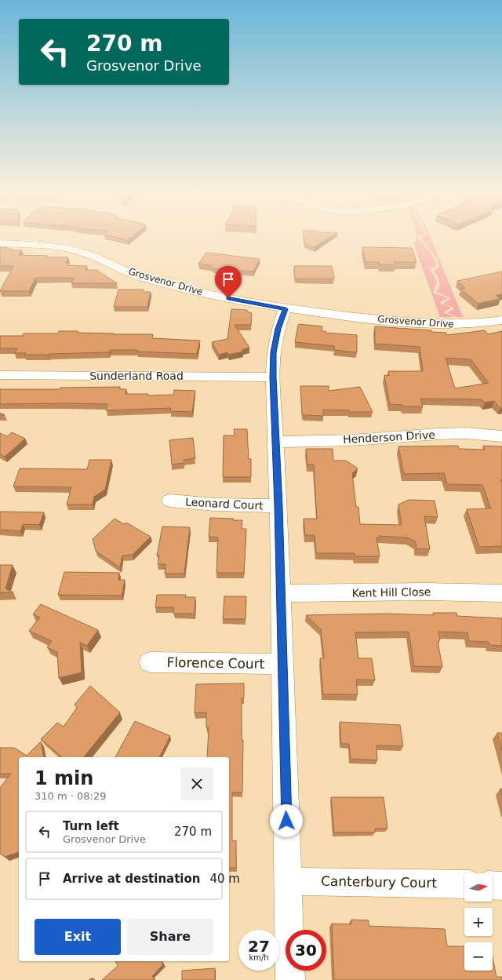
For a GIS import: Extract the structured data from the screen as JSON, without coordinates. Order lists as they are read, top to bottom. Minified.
{"streets":{"street":["Grosvenor Drive","Sunderland Road","Henderson Drive","Leonard Court","Kent Hill Close","Florence Court","Canterbury Court"]},"north":"right","page":{"turn":["270 m","Grosvenor Drive"],"heading":["1 min","310 m · 08:29"],"list":[{"name":"Turn left","note":"Grosvenor Drive","value":"270 m"},{"name":"Arrive at destination","value":"40 m"}],"map_buttons":["+","−"],"buttons":["Exit","Share"],"speed":"27 km/h","limit":"30"}}
